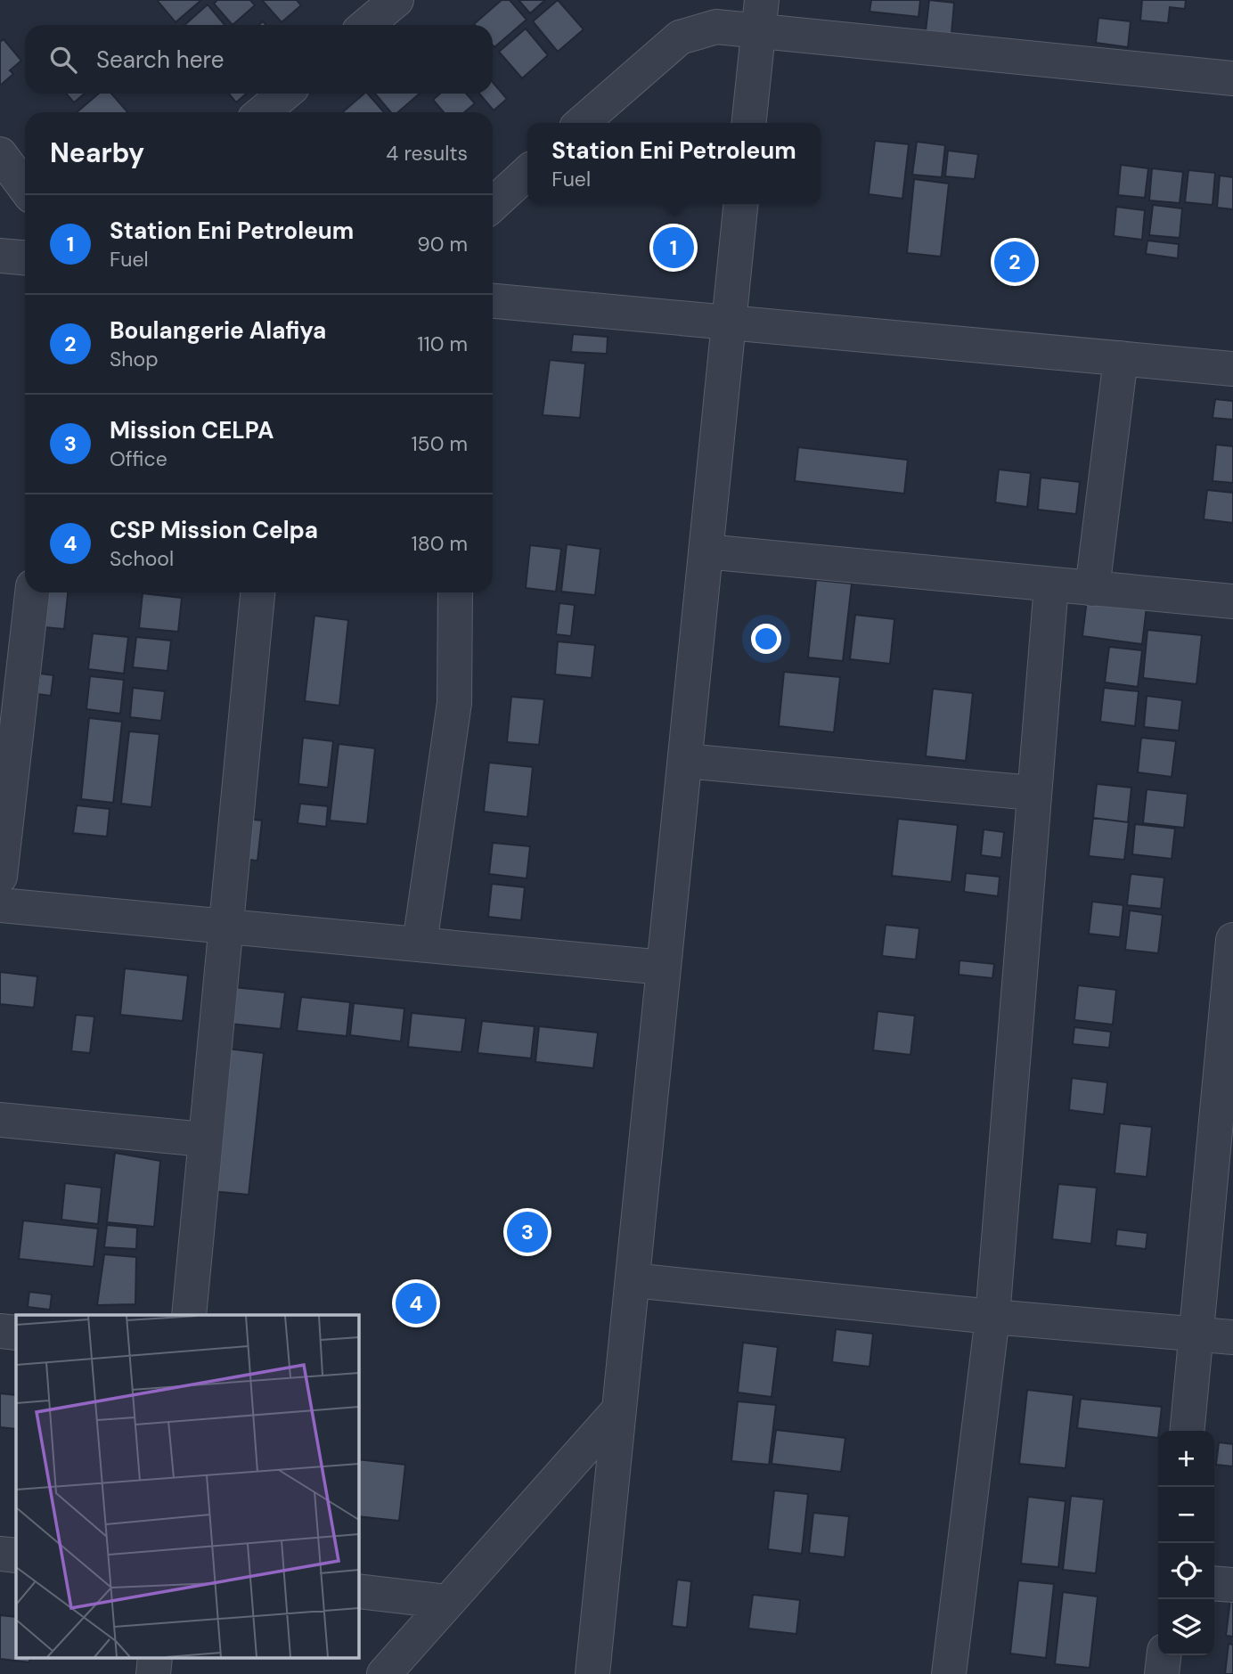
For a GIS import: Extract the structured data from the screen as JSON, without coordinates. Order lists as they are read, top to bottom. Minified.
{"page":{"search":"Search here","heading":["Nearby","4 results"],"popup":["Station Eni Petroleum","Fuel"],"list":[{"mark":"1","name":"Station Eni Petroleum","note":"Fuel","value":"90 m"},{"mark":"2","name":"Boulangerie Alafiya","note":"Shop","value":"110 m"},{"mark":"3","name":"Mission CELPA","note":"Office","value":"150 m"},{"mark":"4","name":"CSP Mission Celpa","note":"School","value":"180 m"}],"pins":["1","2","3","4"],"map_buttons":["+","−"]}}
